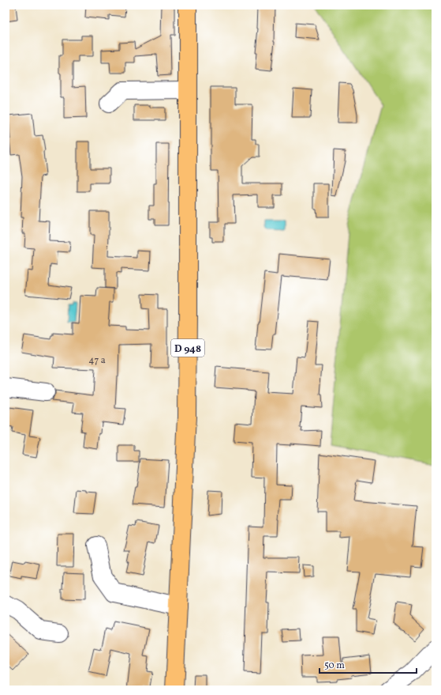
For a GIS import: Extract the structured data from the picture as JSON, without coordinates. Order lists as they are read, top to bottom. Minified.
{"streets":{"main road":["D 948"]},"house_numbers":["47 a"],"scale_bar":"50 m"}
